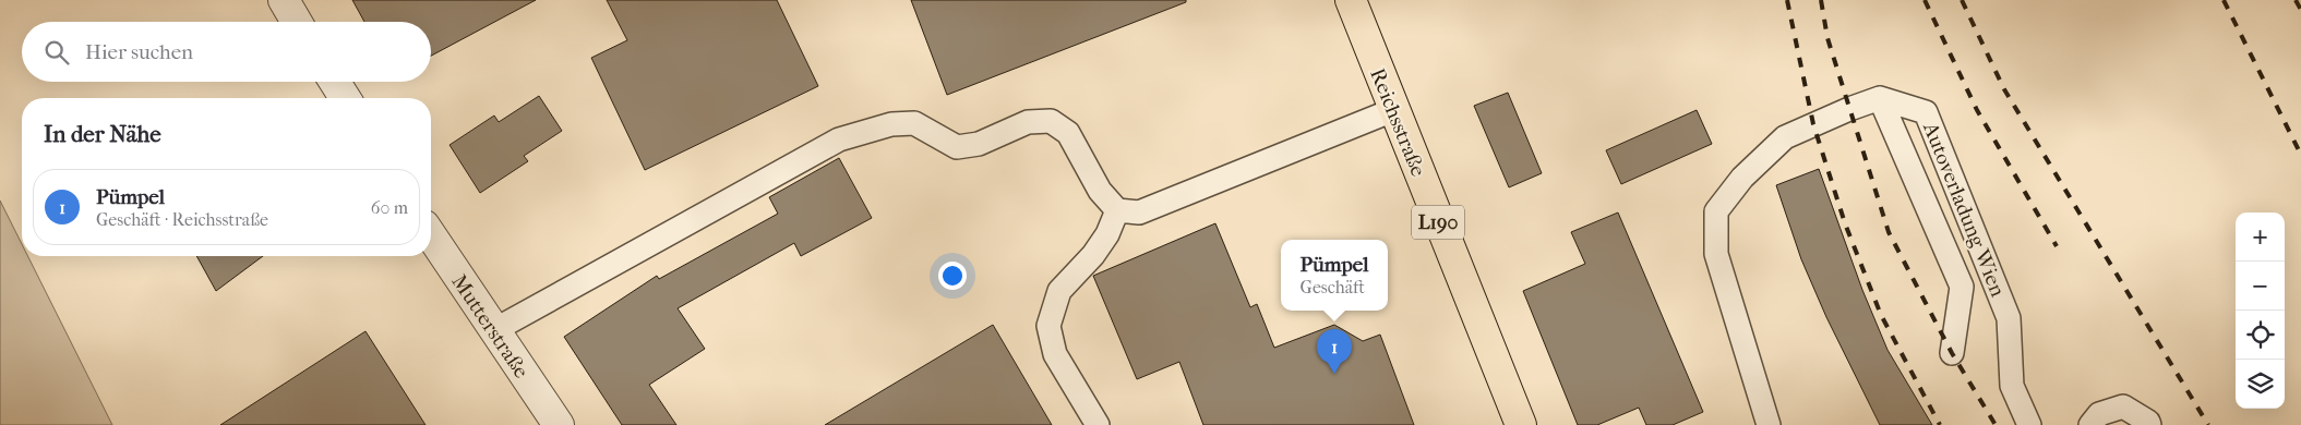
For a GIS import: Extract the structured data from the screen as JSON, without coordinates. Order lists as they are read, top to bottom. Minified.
{"streets":{"main road":["Reichsstraße","L190"],"street":["Mutterstraße"],"lane":["Autoverladung Wien"]},"page":{"search":"Hier suchen","heading":"In der Nähe","list":[{"mark":"1","name":"Pümpel","note":"Geschäft · Reichsstraße","value":"60 m"}],"map_buttons":["+","−"],"popup":["Pümpel","Geschäft"],"pins":"1"}}
